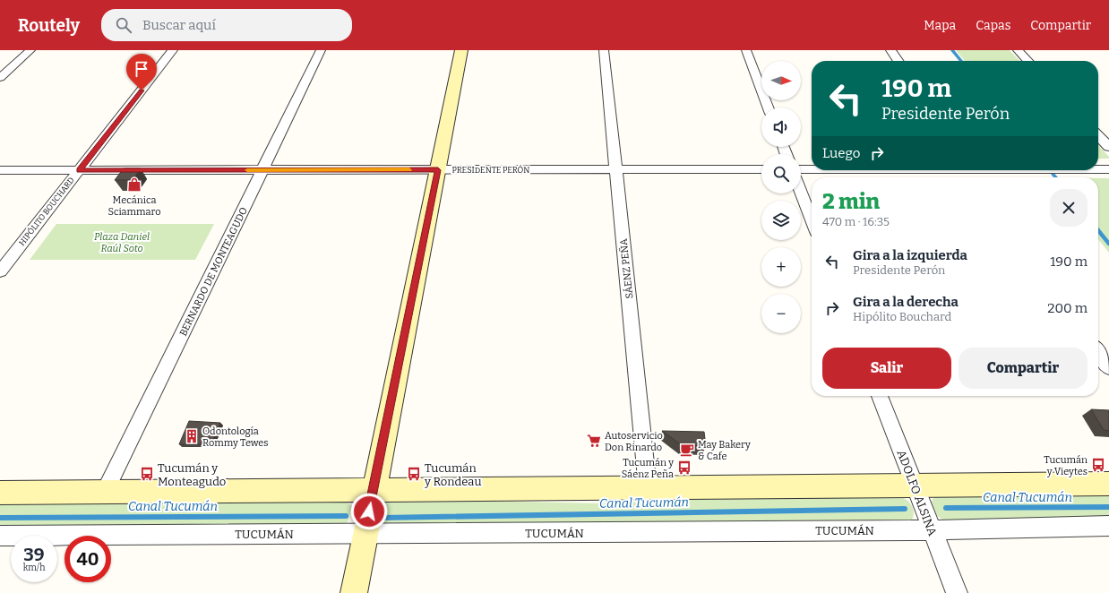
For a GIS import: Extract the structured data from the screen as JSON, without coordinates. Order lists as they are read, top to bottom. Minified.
{"streets":{"street":["PRESIDENTE PERÓN","HIPÓLITO BOUCHARD","SÁENZ PEÑA","BERNARDO DE MONTEAGUDO","ADOLFO ALSINA","TUCUMÁN"]},"crossings":[["PRESIDENTE PERÓN","HIPÓLITO BOUCHARD"],["PRESIDENTE PERÓN","SÁENZ PEÑA"],["PRESIDENTE PERÓN","BERNARDO DE MONTEAGUDO"],["ADOLFO ALSINA","TUCUMÁN"]],"water":["Canal Tucumán"],"parks":["Plaza Daniel Raúl Soto"],"places":{"shop":["Mecánica Sciammaro"],"building":["Odontología Rommy Tewes"],"supermarket":["Autoservicio Don Rinardo"],"cafe":["May Bakery & Cafe"],"bus stop":["Tucumán y Vieytes","Tucumán y Sáenz Peña","Tucumán y Monteagudo","Tucumán y Rondeau"]},"north":"right","page":{"header":"Routely","search":"Buscar aquí","nav":["Mapa","Capas","Compartir"],"map_buttons":["+","−"],"turn":["190 m","Presidente Perón"],"then":"Luego","heading":["2 min","470 m · 16:35"],"list":[{"name":"Gira a la izquierda","note":"Presidente Perón","value":"190 m"},{"name":"Gira a la derecha","note":"Hipólito Bouchard","value":"200 m"}],"buttons":["Salir","Compartir"],"speed":"39 km/h","limit":"40"}}
